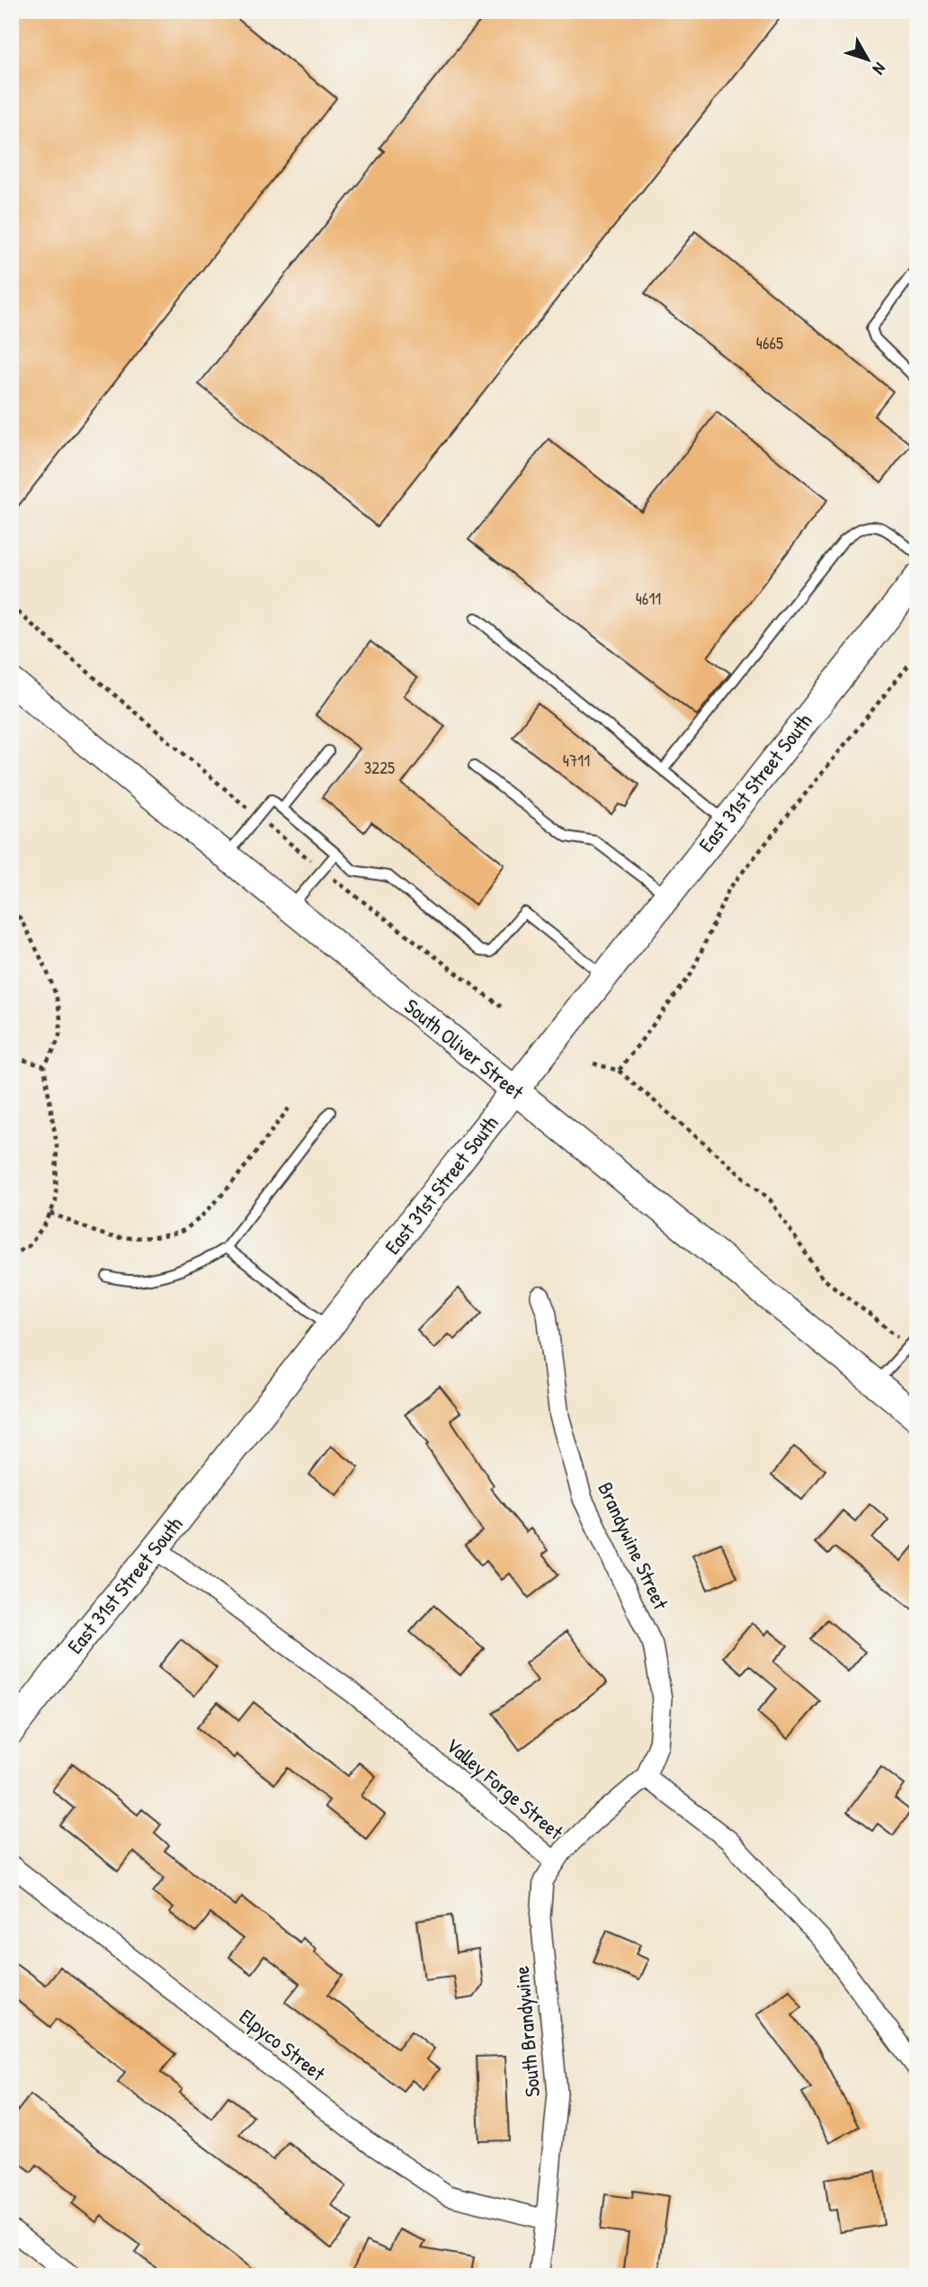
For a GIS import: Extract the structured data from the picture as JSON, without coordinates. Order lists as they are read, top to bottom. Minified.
{"streets":{"street":["East 31st Street South","South Oliver Street","Brandywine Street","Valley Forge Street","South Brandywine","Elpyco Street"]},"crossings":[["East 31st Street South","South Oliver Street"],["East 31st Street South","Valley Forge Street"],["Brandywine Street","Valley Forge Street"],["Valley Forge Street","South Brandywine"],["South Brandywine","Elpyco Street"]],"house_numbers":["4665","4611","4711","3225"],"north":"bottom right"}
